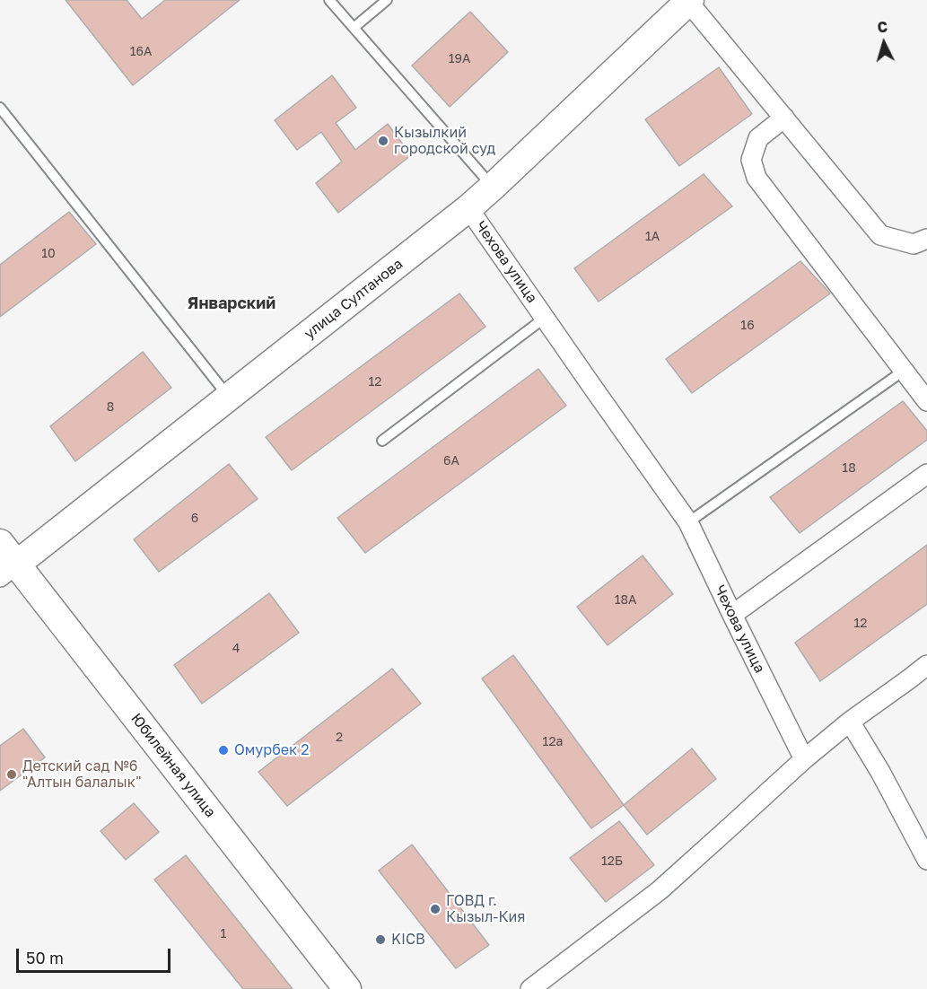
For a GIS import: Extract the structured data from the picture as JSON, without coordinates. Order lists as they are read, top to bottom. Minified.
{"streets":{"main road":["улица Султанова","Юбилейная улица"],"street":["Чехова улица"]},"crossings":[["Чехова улица","улица Султанова"],["улица Султанова","Юбилейная улица"]],"districts":["Январский"],"places":["Кызылкий городской суд","Омурбек 2","Детский сад №6 \"Алтын балалык\"","ГОВД г. Кызыл-Кия","KICB"],"house_numbers":["16А","19А","1А","10","16","12","8","6А","18","6","18А","12","4","2","12а","12Б","1"],"scale_bar":"50 m","north":"top"}
